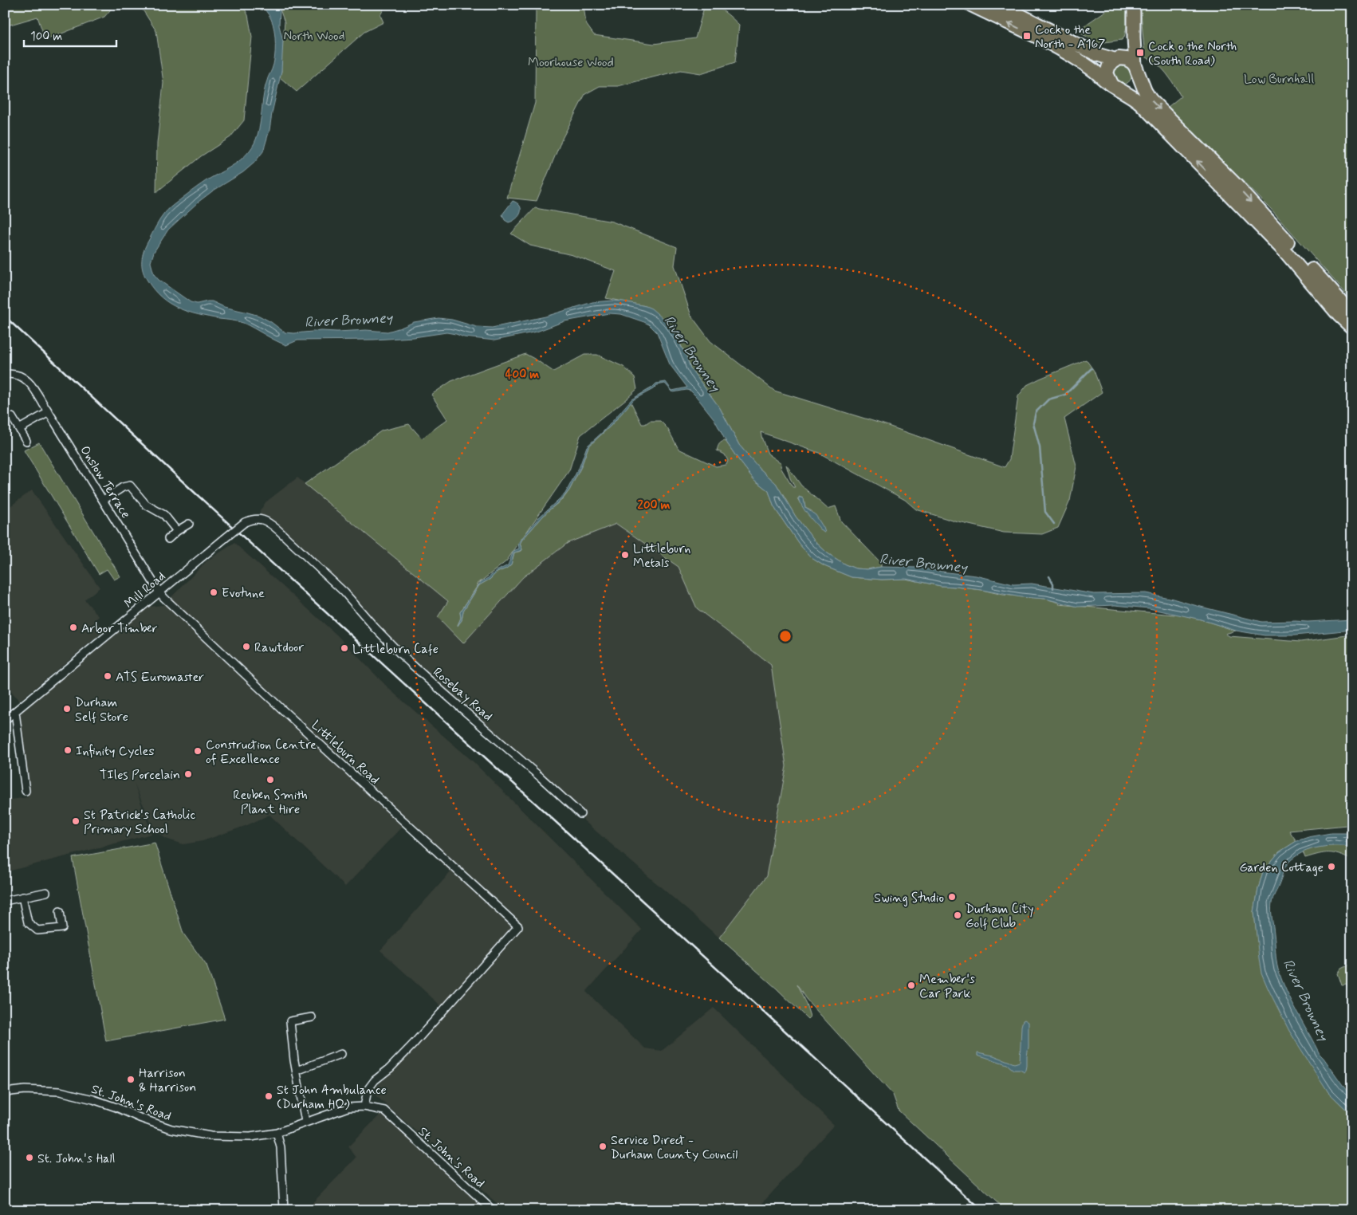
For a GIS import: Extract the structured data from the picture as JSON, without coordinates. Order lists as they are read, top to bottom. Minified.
{"streets":{"street":["Onslow Terrace","Mill Road","Rosebay Road","Littleburn Road","St. John's Road"]},"crossings":[["Onslow Terrace","Mill Road"],["Onslow Terrace","Littleburn Road"],["Mill Road","Rosebay Road"],["Mill Road","Littleburn Road"],["Littleburn Road","St. John's Road"]],"water":["River Browney"],"parks":["North Wood","Moorhouse Wood","Low Burnhall"],"places":{"transit":["Cock o the North - A167","Cock o the North (South Road)"],"other":["Littleburn Metals","Evotune","Arbor Timber","Rawtdoor","Littleburn Cafe","ATS Euromaster","Durham Self Store","Infinity Cycles","Construction Centre of Excellence","TIles Porcelain","Reuben Smith Plant Hire","St Patrick's Catholic Primary School","Garden Cottage","Swing Studio","Durham City Golf Club","Member's Car Park","Harrison & Harrison","St John Ambulance (Durham HQ)","Service Direct - Durham County Council","St. John's Hall"]},"scale_bar":"100 m","rings":["400 m","200 m"]}
